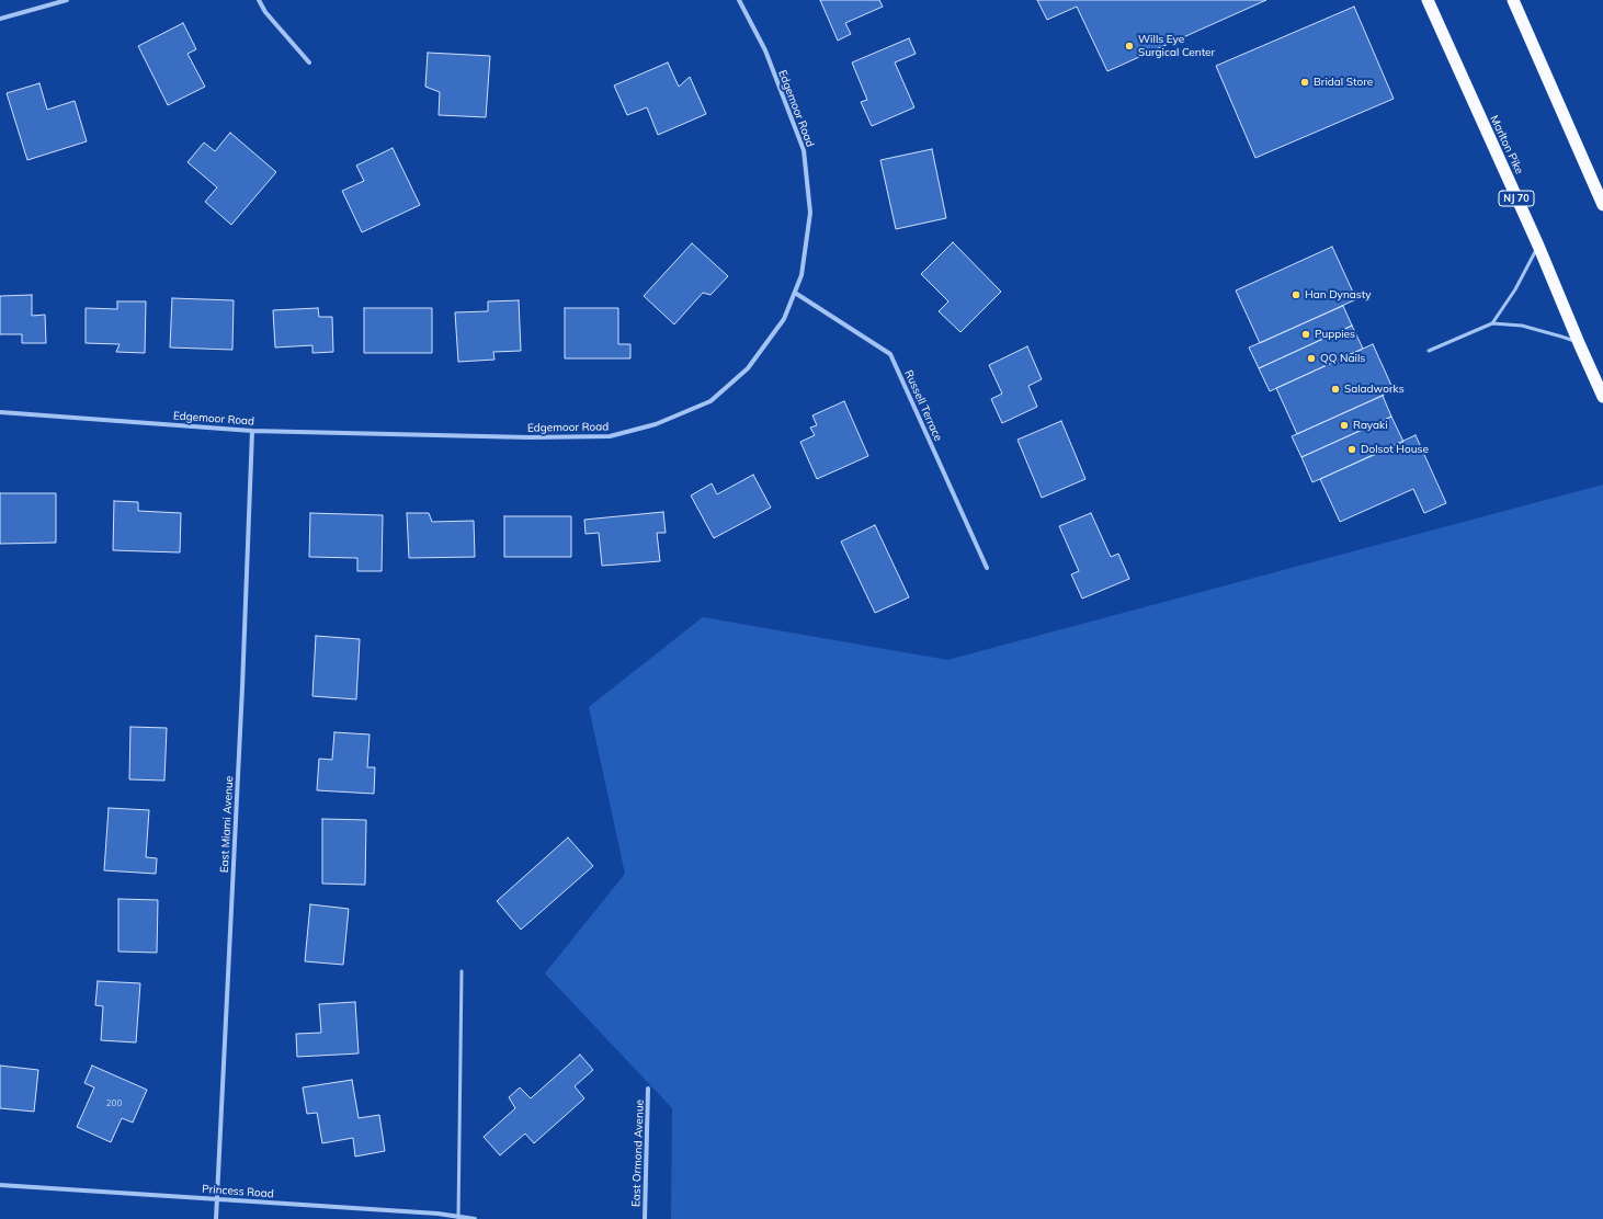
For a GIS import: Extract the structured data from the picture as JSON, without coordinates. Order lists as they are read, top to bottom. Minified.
{"streets":{"highway":["Marlton Pike","NJ 70"],"street":["Edgemoor Road","Russell Terrace","East Miami Avenue","East Ormond Avenue","Princess Road"]},"crossings":[["Edgemoor Road","Russell Terrace"],["Edgemoor Road","East Miami Avenue"],["East Miami Avenue","Princess Road"]],"places":["Wills Eye Surgical Center","Bridal Store","Han Dynasty","Puppies","QQ Nails","Saladworks","Rayaki","Dolsot House"],"house_numbers":["200"]}
